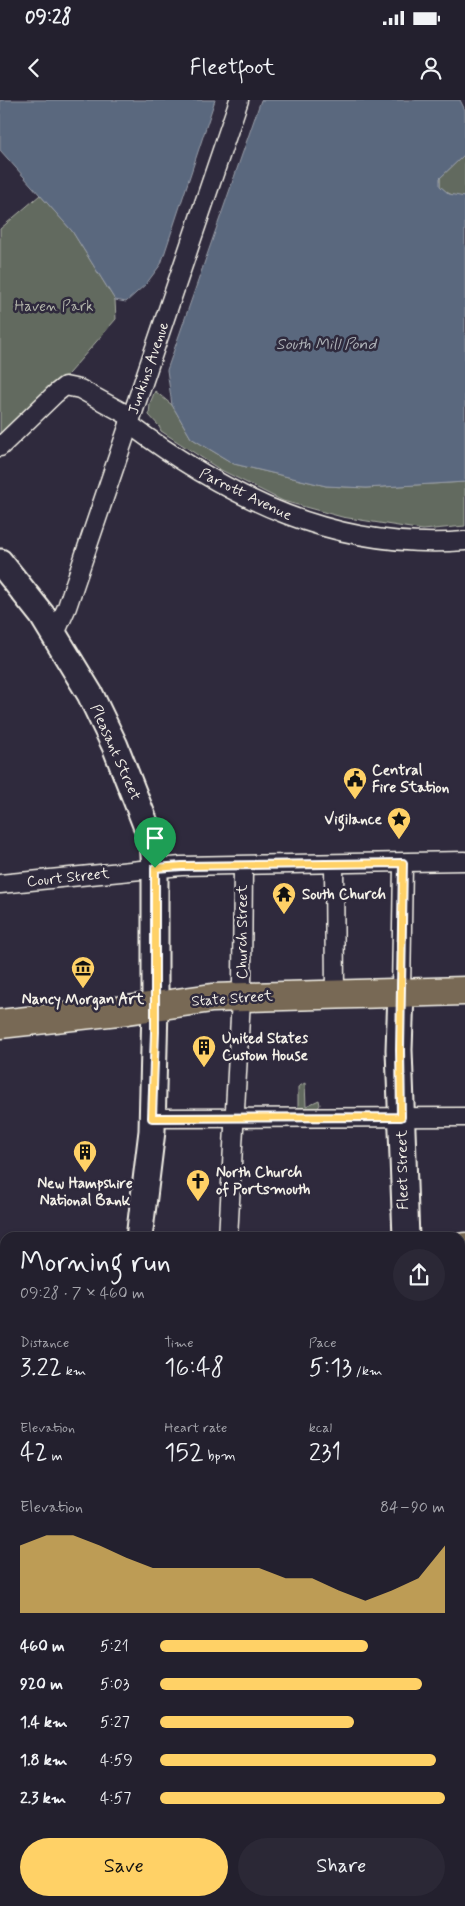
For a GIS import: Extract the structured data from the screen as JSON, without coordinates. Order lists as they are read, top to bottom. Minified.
{"streets":{"main road":["Pleasant Street","State Street","Fleet Street"],"street":["Junkins Avenue","Parrott Avenue","Court Street","Church Street"]},"crossings":[["Junkins Avenue","Parrott Avenue"],["Junkins Avenue","Pleasant Street"],["Pleasant Street","Court Street"],["Pleasant Street","State Street"],["Court Street","Church Street"],["Court Street","Fleet Street"],["Church Street","State Street"],["State Street","Fleet Street"]],"water":["South Mill Pond"],"parks":["Haven Park"],"places":{"public building":["Central Fire Station"],"place":["Vigilance"],"temple":["South Church"],"museum":["Nancy Morgan Art"],"building":["United States Custom House","New Hampshire National Bank"],"church":["North Church of Portsmouth"]},"page":{"status":"09:28","header":"Fleetfoot","heading":["Morning run","09:28 · 7 × 460 m"],"stats":[["Distance","3.22 km"],["Time","16:48"],["Pace","5:13 /km"],["Elevation","42 m"],["Heart rate","152 bpm"],["kcal","231"]],"chart":["Elevation","84–90 m"],"list":[{"name":"460 m","note":"5:21"},{"name":"920 m","note":"5:03"},{"name":"1.4 km","note":"5:27"},{"name":"1.8 km","note":"4:59"},{"name":"2.3 km","note":"4:57"}],"buttons":["Save","Share"]}}
